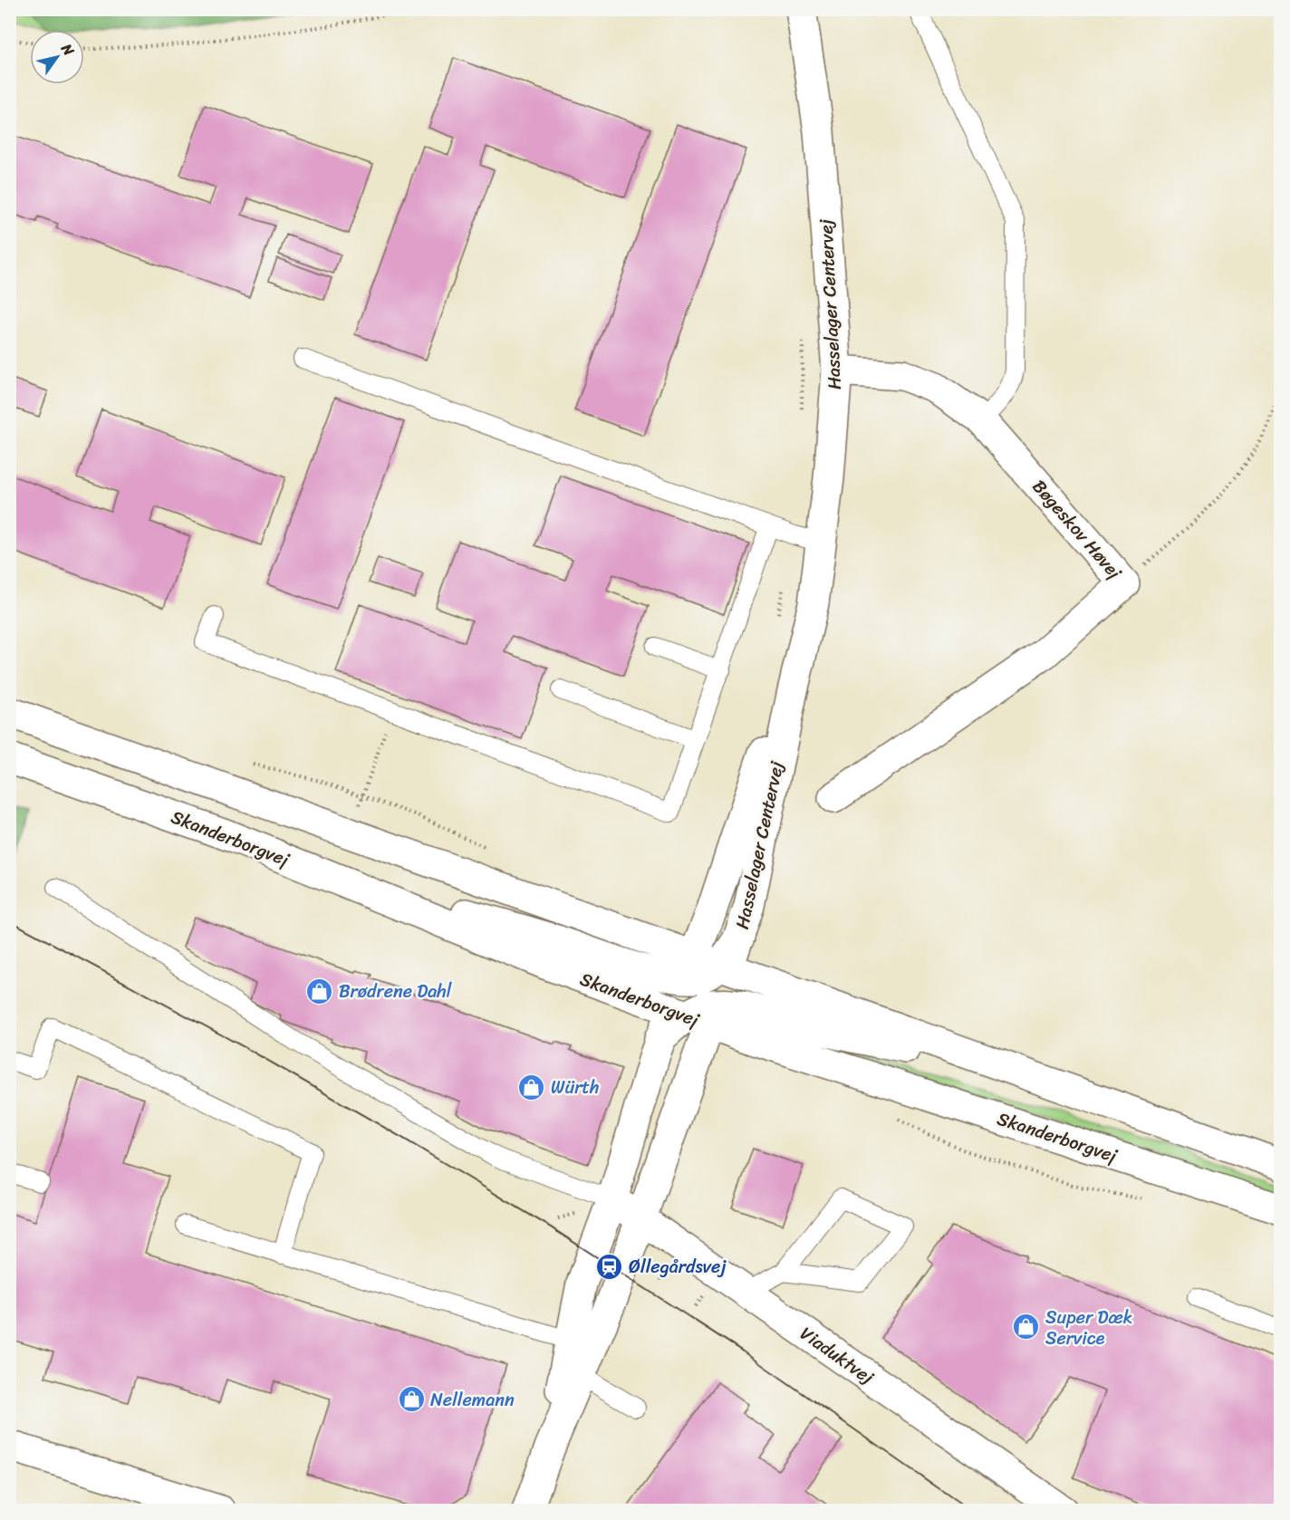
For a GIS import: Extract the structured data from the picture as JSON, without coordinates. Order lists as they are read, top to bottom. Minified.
{"streets":{"street":["Hasselager Centervej","Bøgeskov Høvej","Skanderborgvej","Viaduktvej"]},"crossings":[["Hasselager Centervej","Bøgeskov Høvej"],["Hasselager Centervej","Skanderborgvej"]],"places":{"shop":["Brødrene Dahl","Würth","Super Dæk Service","Nellemann"],"station":["Øllegårdsvej"]},"north":"top right"}
